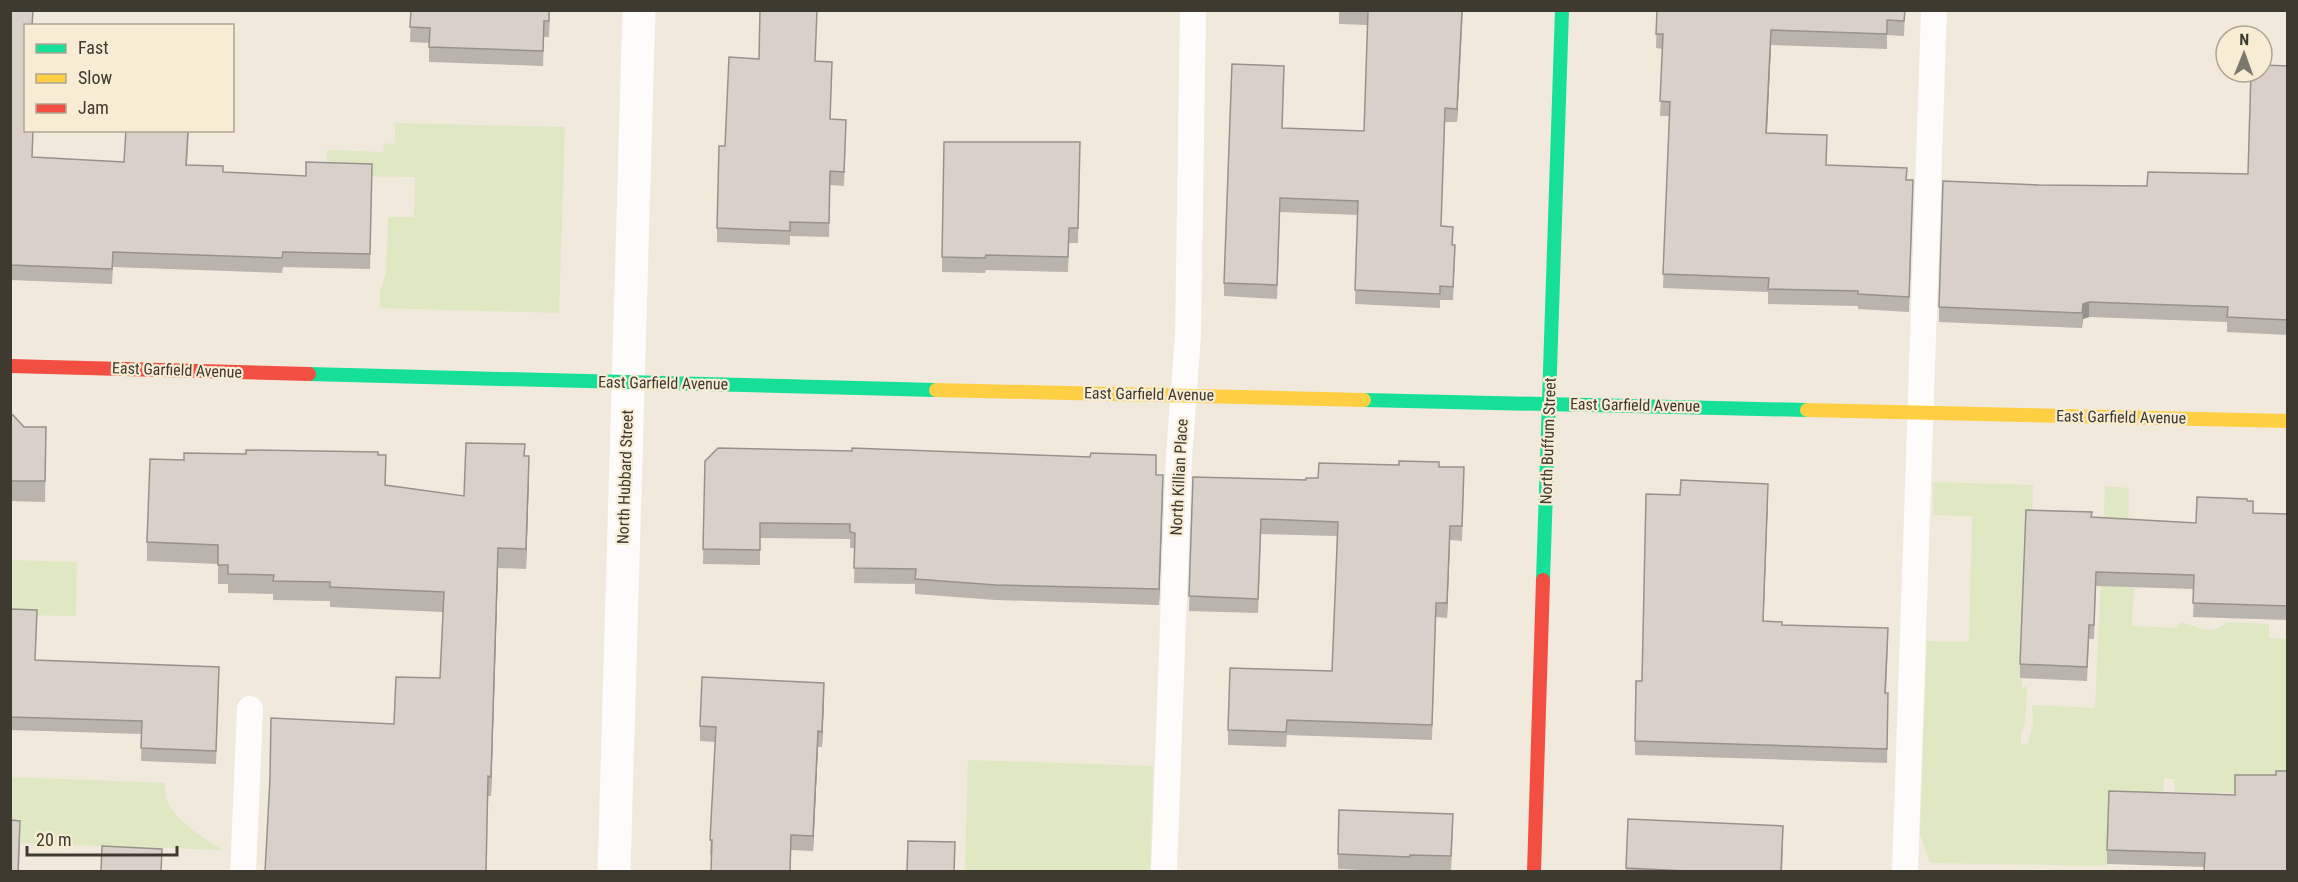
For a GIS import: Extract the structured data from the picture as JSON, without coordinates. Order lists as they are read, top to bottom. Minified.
{"streets":{"street":["East Garfield Avenue","North Buffum Street","North Hubbard Street"],"lane":["North Killian Place"]},"crossings":[["East Garfield Avenue","North Buffum Street"],["East Garfield Avenue","North Hubbard Street"],["East Garfield Avenue","North Killian Place"]],"legend":["Fast","Slow","Jam"],"scale_bar":"20 m","north":"top"}
